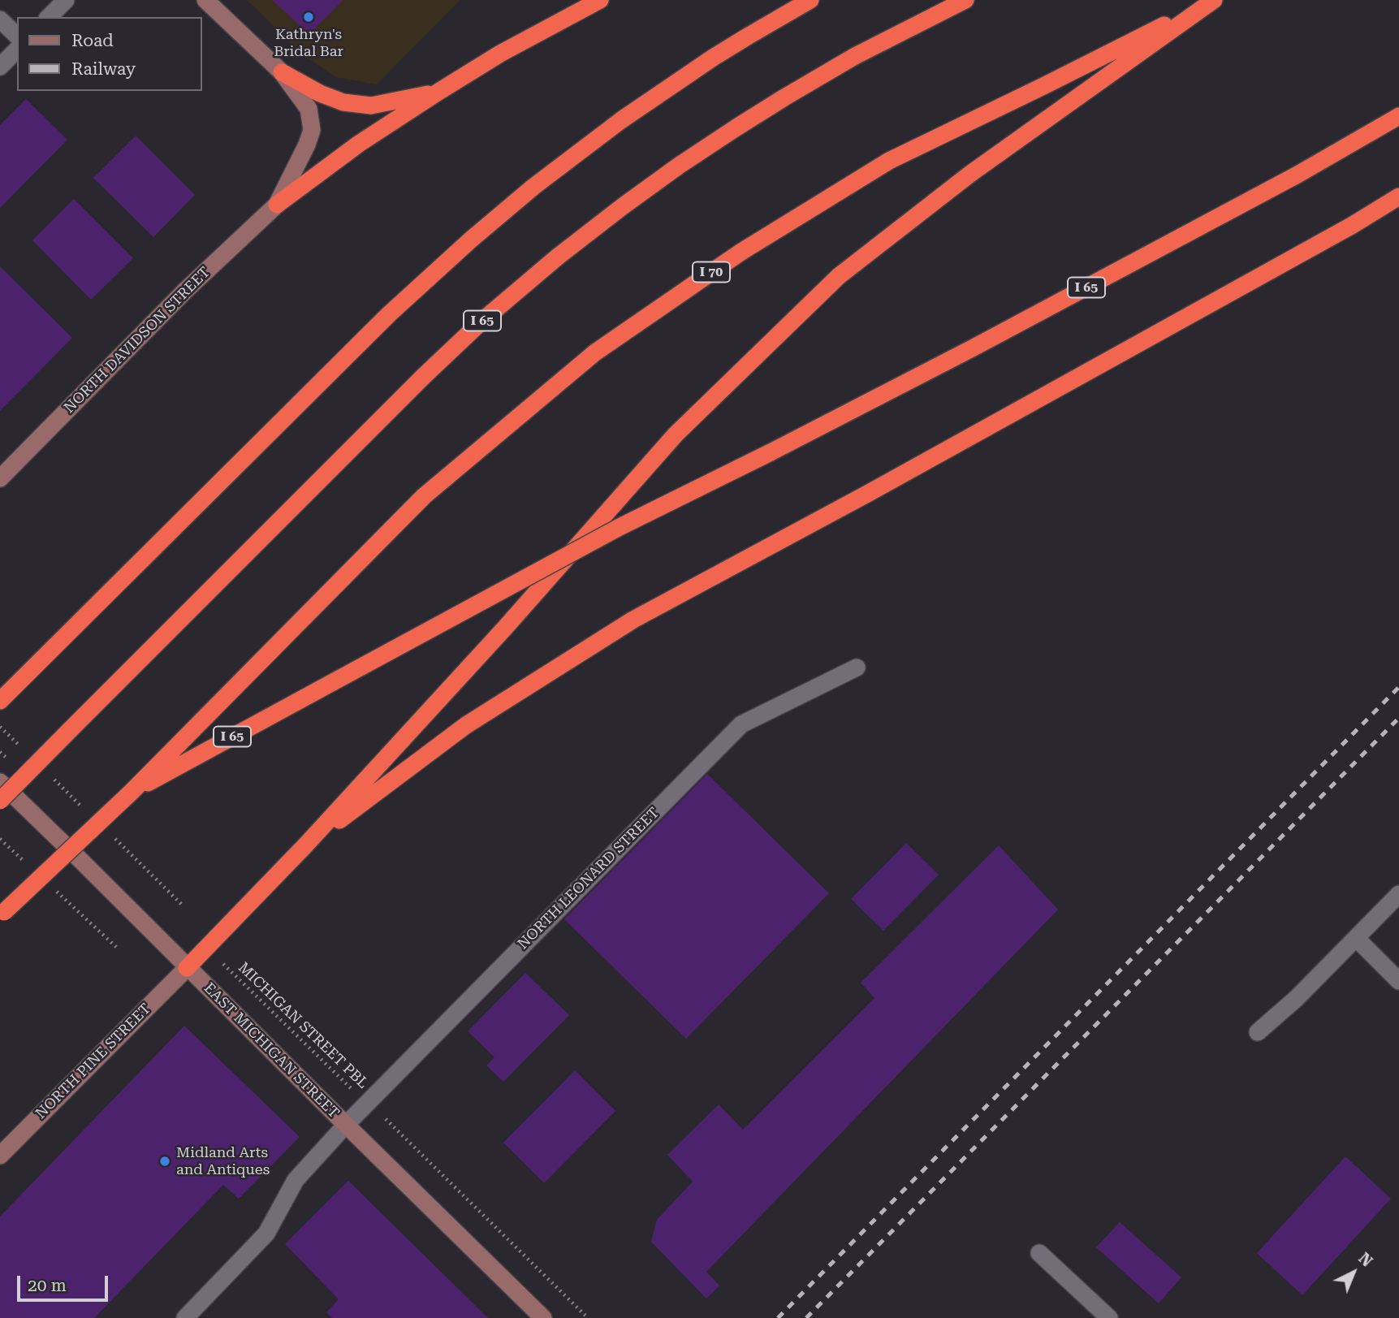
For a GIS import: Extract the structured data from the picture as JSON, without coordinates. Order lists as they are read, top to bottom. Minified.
{"streets":{"highway":["I 70","I 65"],"main road":["NORTH DAVIDSON STREET","EAST MICHIGAN STREET","NORTH PINE STREET"],"street":["NORTH LEONARD STREET"],"path":["MICHIGAN STREET PBL"]},"crossings":[["I 70","I 65"],["NORTH LEONARD STREET","MICHIGAN STREET PBL"],["NORTH LEONARD STREET","EAST MICHIGAN STREET"],["EAST MICHIGAN STREET","NORTH PINE STREET"]],"places":["Kathryn's Bridal Bar","Midland Arts and Antiques"],"legend":["Road","Railway"],"scale_bar":"20 m","north":"top right"}
